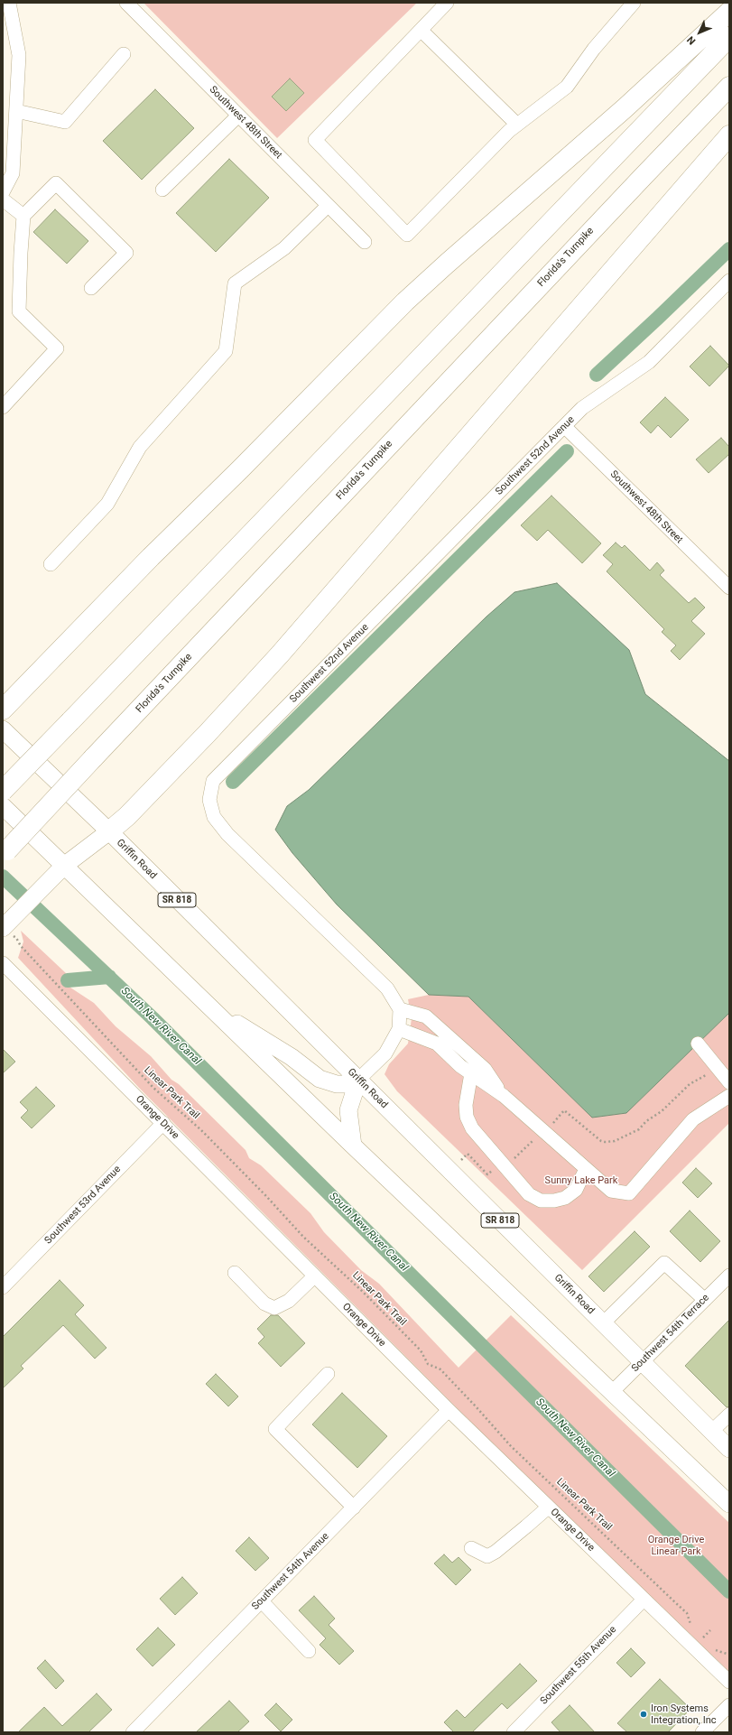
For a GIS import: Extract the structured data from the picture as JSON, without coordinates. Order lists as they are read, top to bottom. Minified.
{"streets":{"highway":["Florida's Turnpike"],"main road":["Griffin Road","SR 818"],"street":["Southwest 48th Street","Southwest 52nd Avenue","Orange Drive","Southwest 53rd Avenue","Southwest 54th Terrace","Southwest 54th Avenue","Southwest 55th Avenue"],"path":["Linear Park Trail"]},"crossings":[["Southwest 48th Street","Southwest 52nd Avenue"],["Griffin Road","Southwest 54th Terrace"],["Orange Drive","Southwest 53rd Avenue"],["Orange Drive","Southwest 54th Avenue"],["Orange Drive","Southwest 55th Avenue"]],"water":["South New River Canal"],"parks":["Sunny Lake Park","Orange Drive Linear Park"],"places":["Iron Systems Integration, Inc"],"north":"bottom left"}
